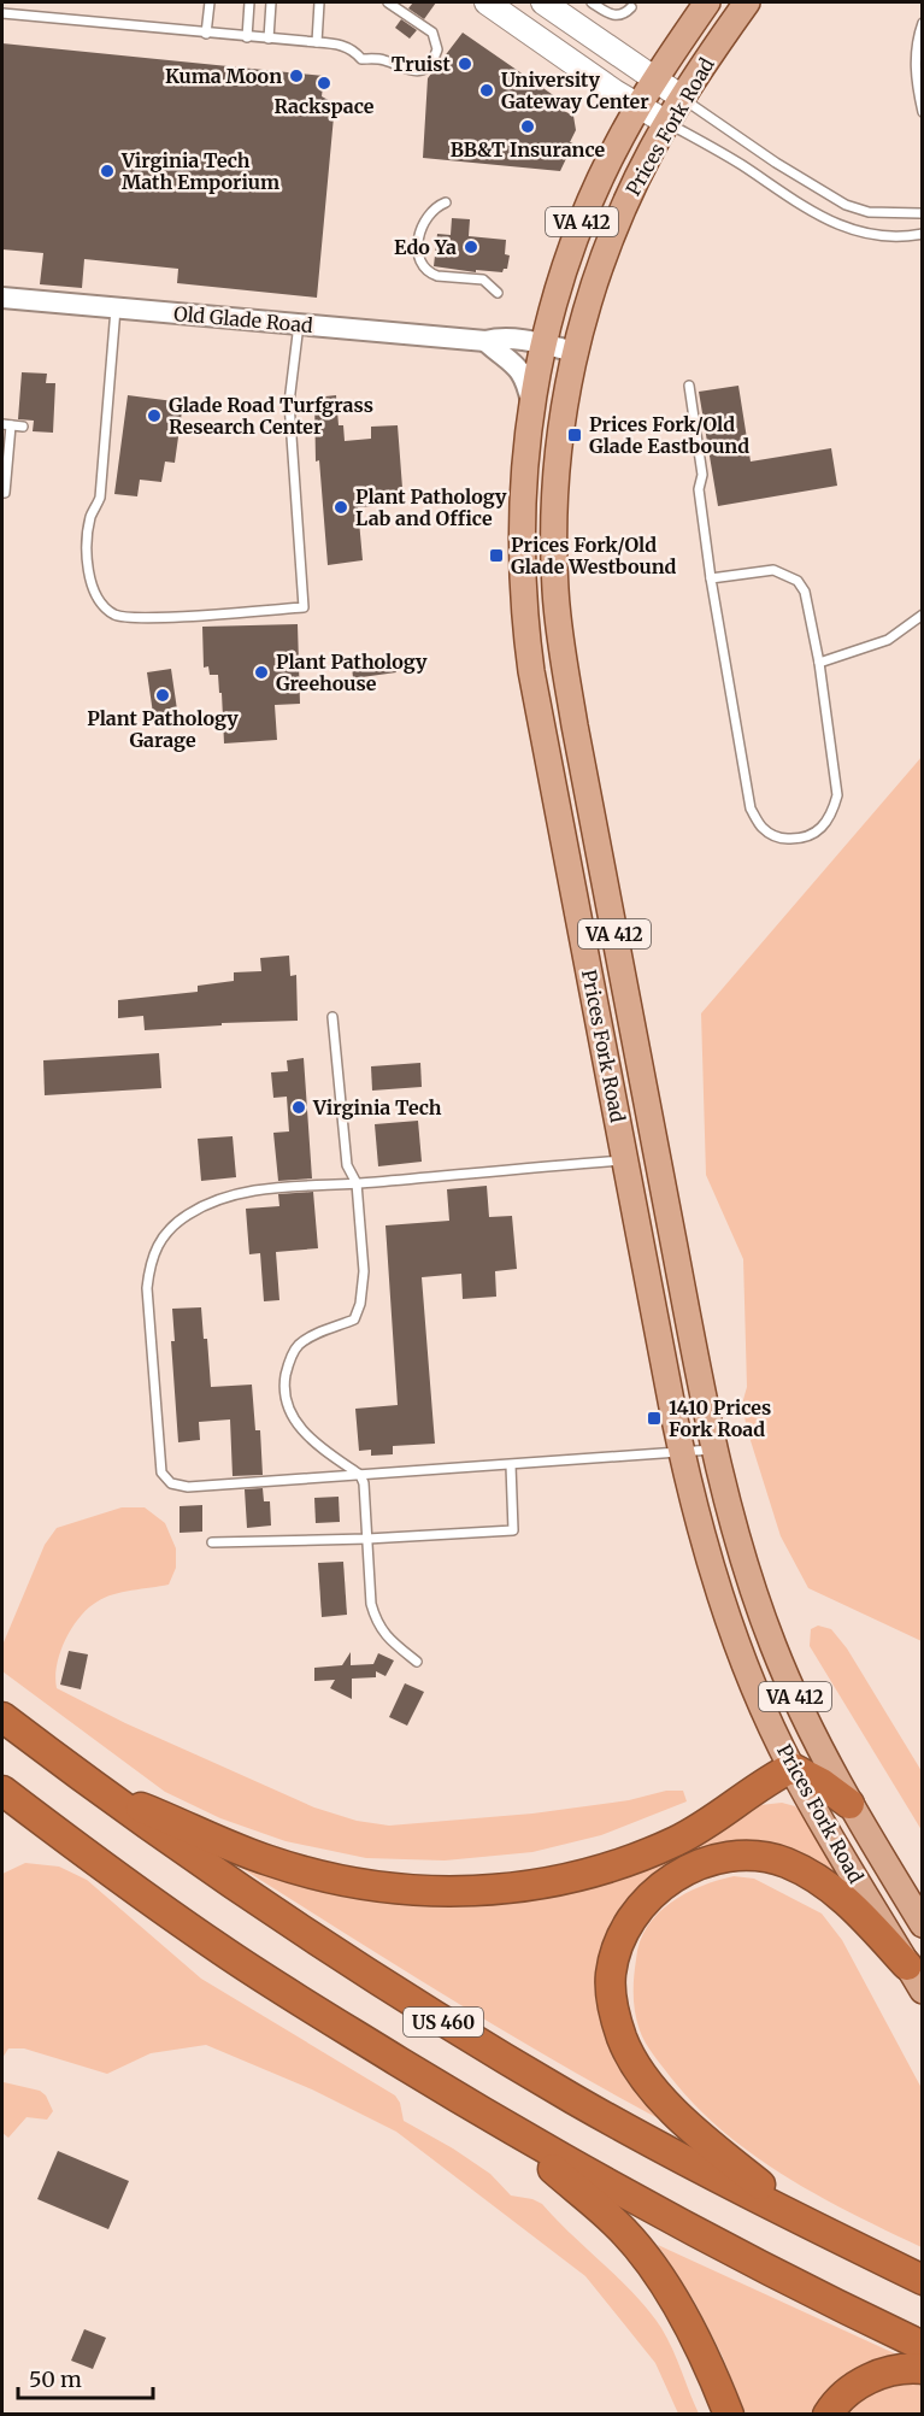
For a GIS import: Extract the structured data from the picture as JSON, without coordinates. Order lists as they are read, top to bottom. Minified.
{"streets":{"highway":["US 460"],"main road":["Prices Fork Road","VA 412"],"street":["Old Glade Road"]},"crossings":[["Prices Fork Road","Old Glade Road"]],"places":{"other":["Truist","Kuma Moon","Rackspace","University Gateway Center","BB&T Insurance","Virginia Tech Math Emporium","Edo Ya","Glade Road Turfgrass Research Center","Plant Pathology Lab and Office","Plant Pathology Greehouse","Plant Pathology Garage","Virginia Tech"],"transit":["Prices Fork/Old Glade Eastbound","Prices Fork/Old Glade Westbound","1410 Prices Fork Road"]},"scale_bar":"50 m"}
